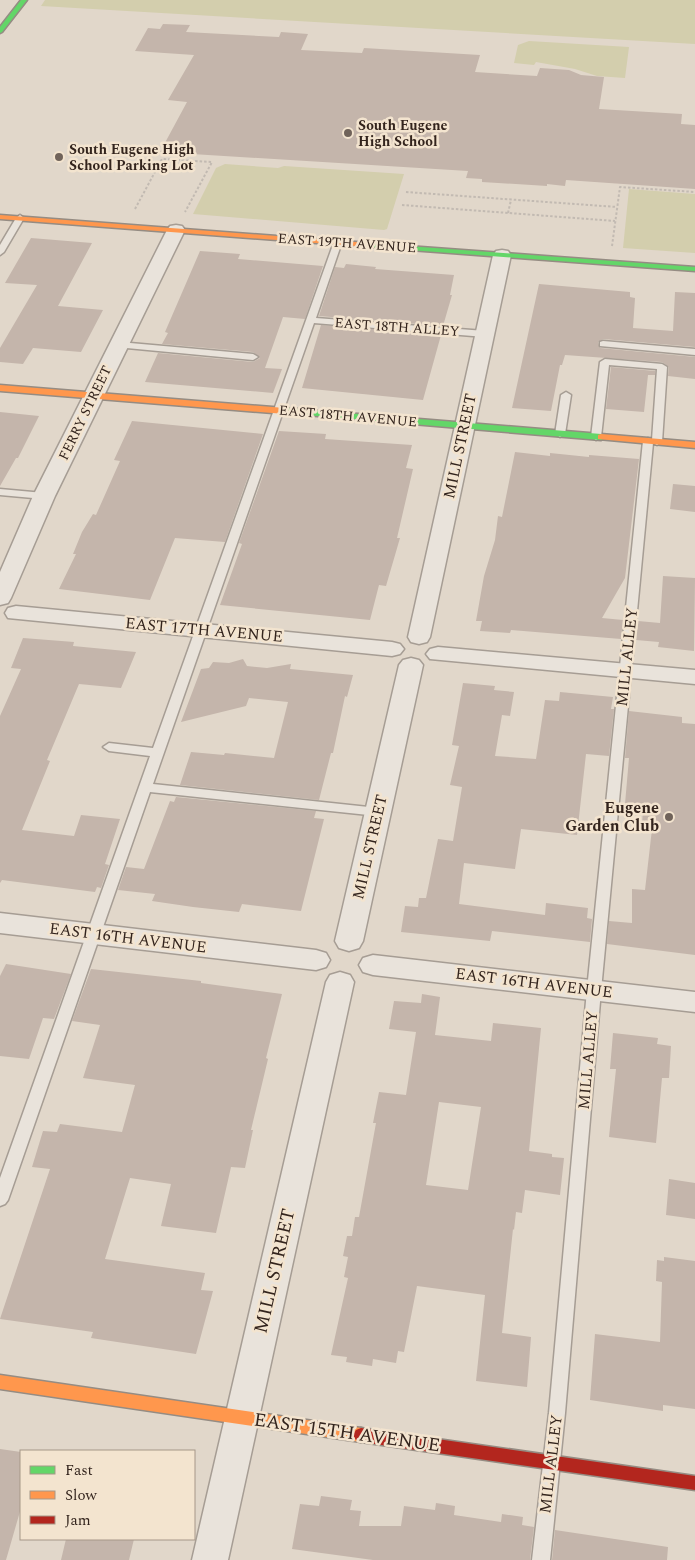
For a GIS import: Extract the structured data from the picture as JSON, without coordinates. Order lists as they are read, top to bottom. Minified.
{"streets":{"street":["EAST 19TH AVENUE","FERRY STREET","EAST 18TH AVENUE","MILL STREET","EAST 17TH AVENUE","EAST 16TH AVENUE","EAST 15TH AVENUE"],"lane":["EAST 18TH ALLEY","MILL ALLEY"]},"crossings":[["EAST 19TH AVENUE","FERRY STREET"],["EAST 19TH AVENUE","MILL STREET"],["EAST 18TH ALLEY","MILL STREET"],["FERRY STREET","EAST 18TH AVENUE"],["FERRY STREET","EAST 17TH AVENUE"],["EAST 18TH AVENUE","MILL STREET"],["EAST 18TH AVENUE","MILL ALLEY"],["MILL STREET","EAST 17TH AVENUE"],["MILL STREET","EAST 16TH AVENUE"],["MILL STREET","EAST 15TH AVENUE"],["MILL ALLEY","EAST 16TH AVENUE"],["MILL ALLEY","EAST 15TH AVENUE"]],"places":["South Eugene High School","South Eugene High School Parking Lot","Eugene Garden Club"],"legend":["Fast","Slow","Jam"]}
